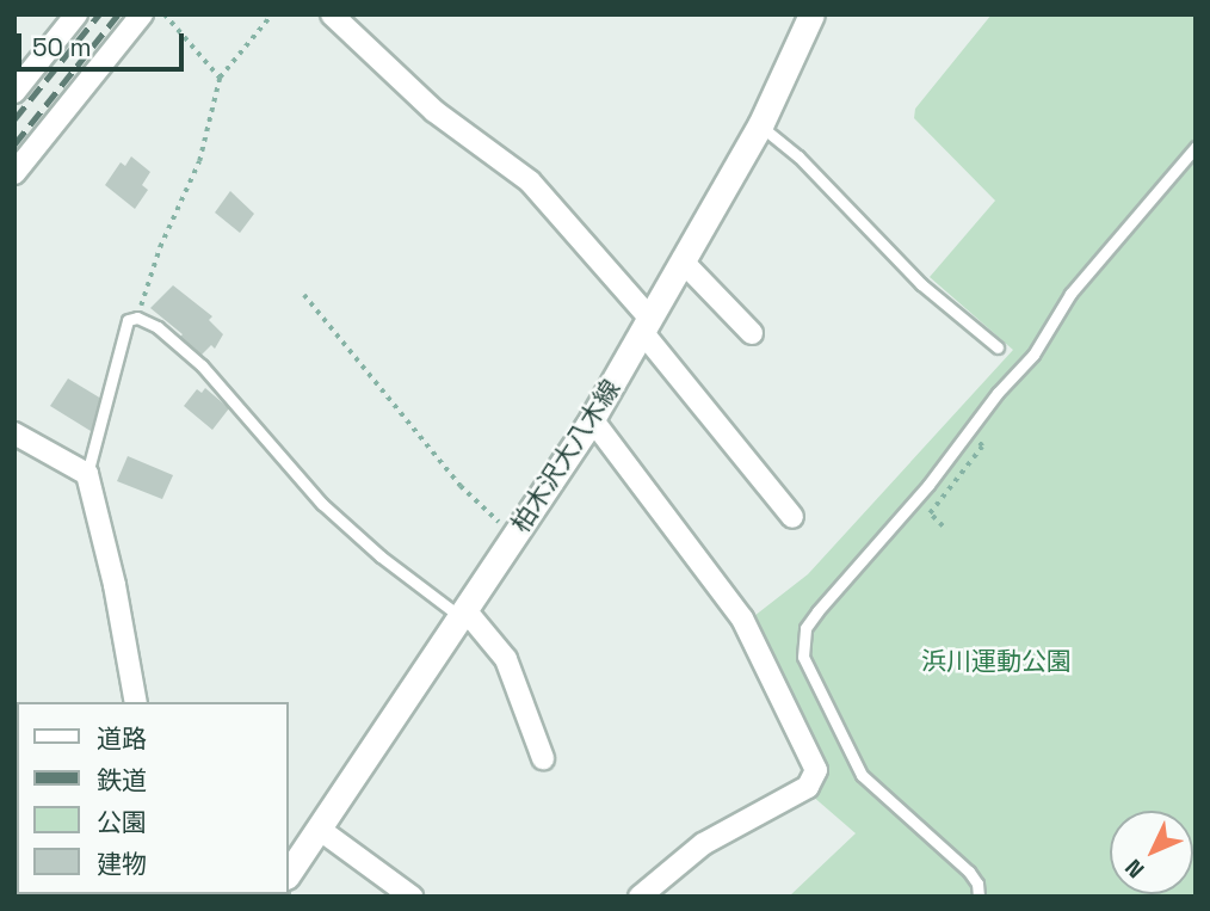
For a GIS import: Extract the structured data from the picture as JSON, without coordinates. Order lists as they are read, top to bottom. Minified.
{"streets":{"main road":["柏木沢大八木線"]},"parks":["浜川運動公園"],"legend":["道路","鉄道","公園","建物"],"scale_bar":"50 m","north":"bottom left"}
